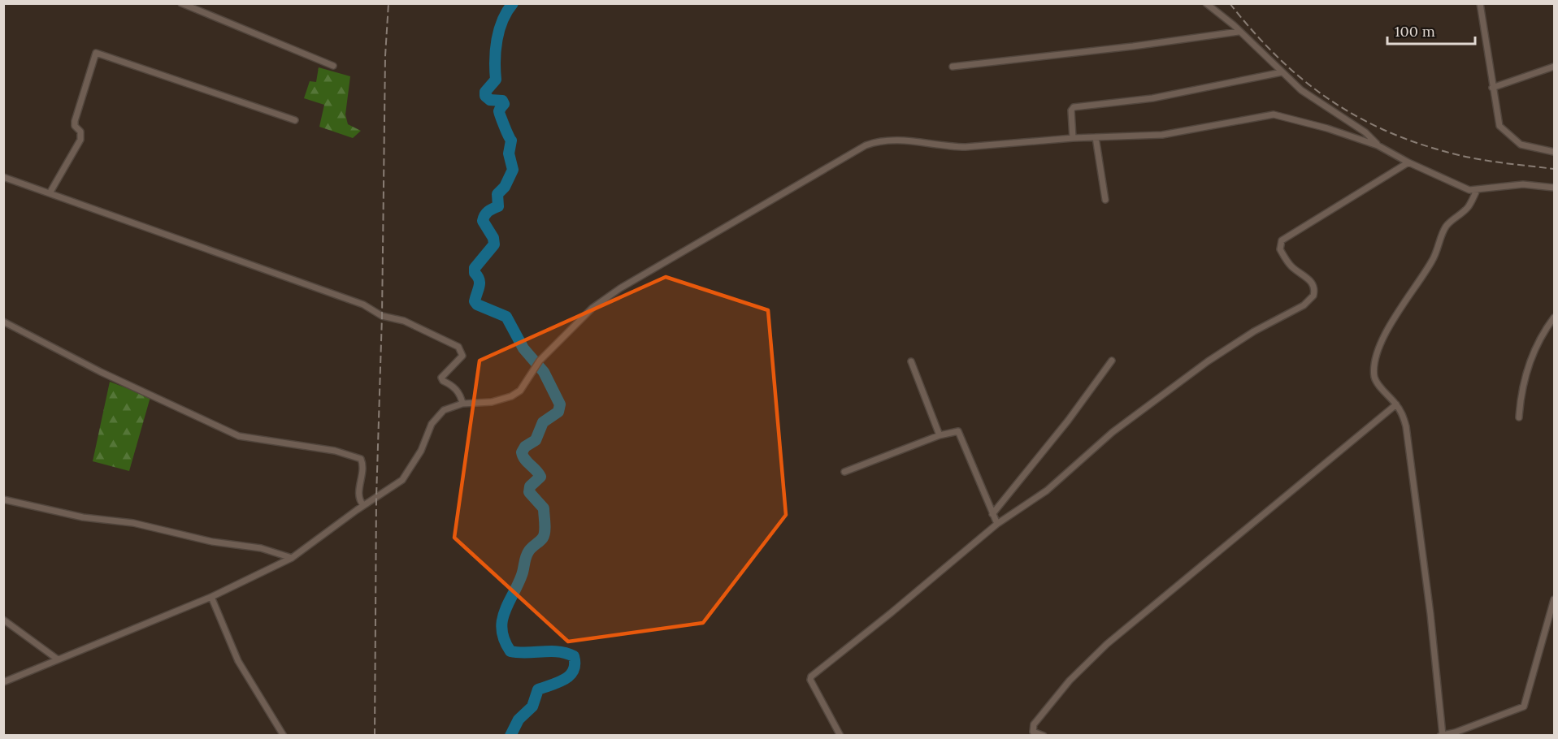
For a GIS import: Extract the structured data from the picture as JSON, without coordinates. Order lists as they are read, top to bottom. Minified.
{"scale_bar":"100 m"}
